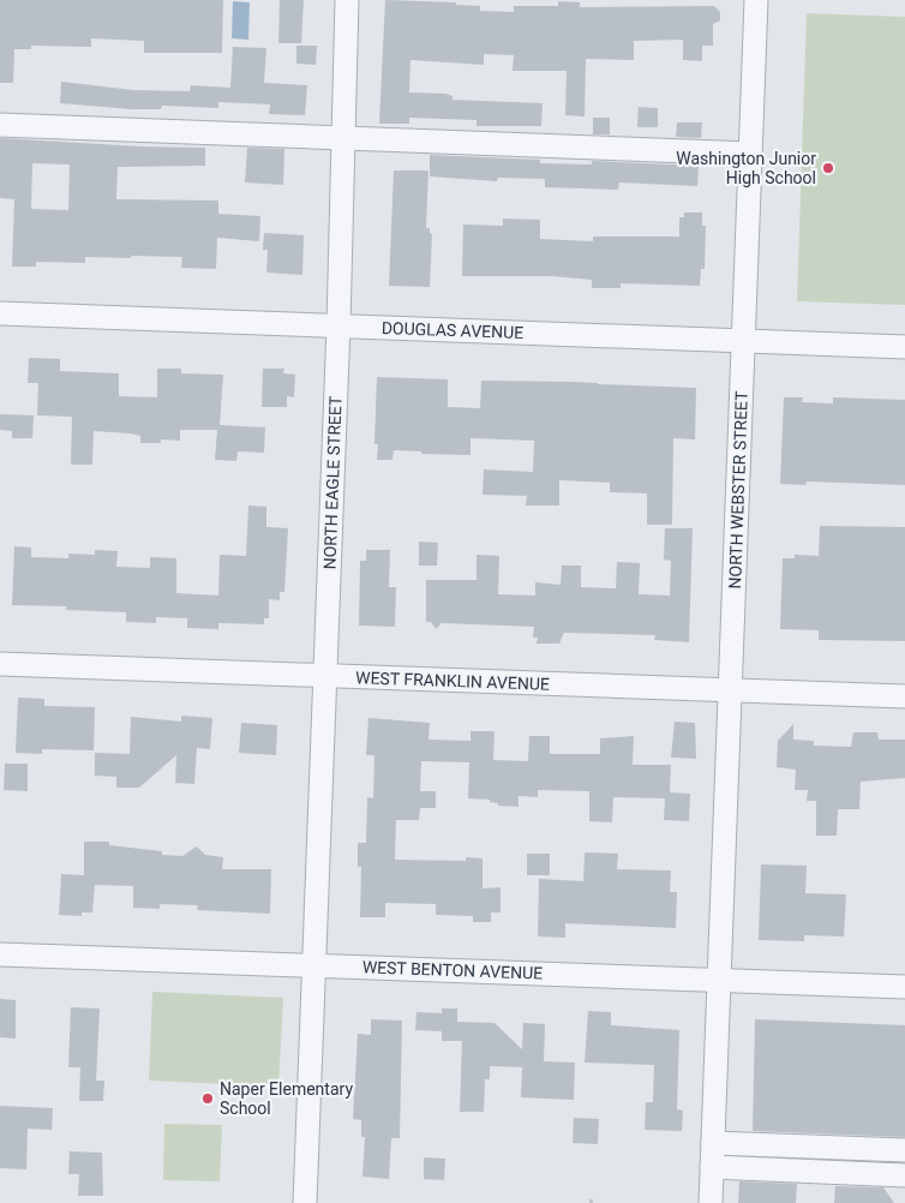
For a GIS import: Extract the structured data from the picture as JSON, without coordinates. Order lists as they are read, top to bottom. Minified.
{"streets":{"street":["DOUGLAS AVENUE","NORTH EAGLE STREET","NORTH WEBSTER STREET","WEST FRANKLIN AVENUE","WEST BENTON AVENUE"]},"crossings":[["DOUGLAS AVENUE","NORTH EAGLE STREET"],["DOUGLAS AVENUE","NORTH WEBSTER STREET"],["NORTH EAGLE STREET","WEST FRANKLIN AVENUE"],["NORTH EAGLE STREET","WEST BENTON AVENUE"],["NORTH WEBSTER STREET","WEST FRANKLIN AVENUE"],["NORTH WEBSTER STREET","WEST BENTON AVENUE"]],"places":["Washington Junior High School","Naper Elementary School"]}
